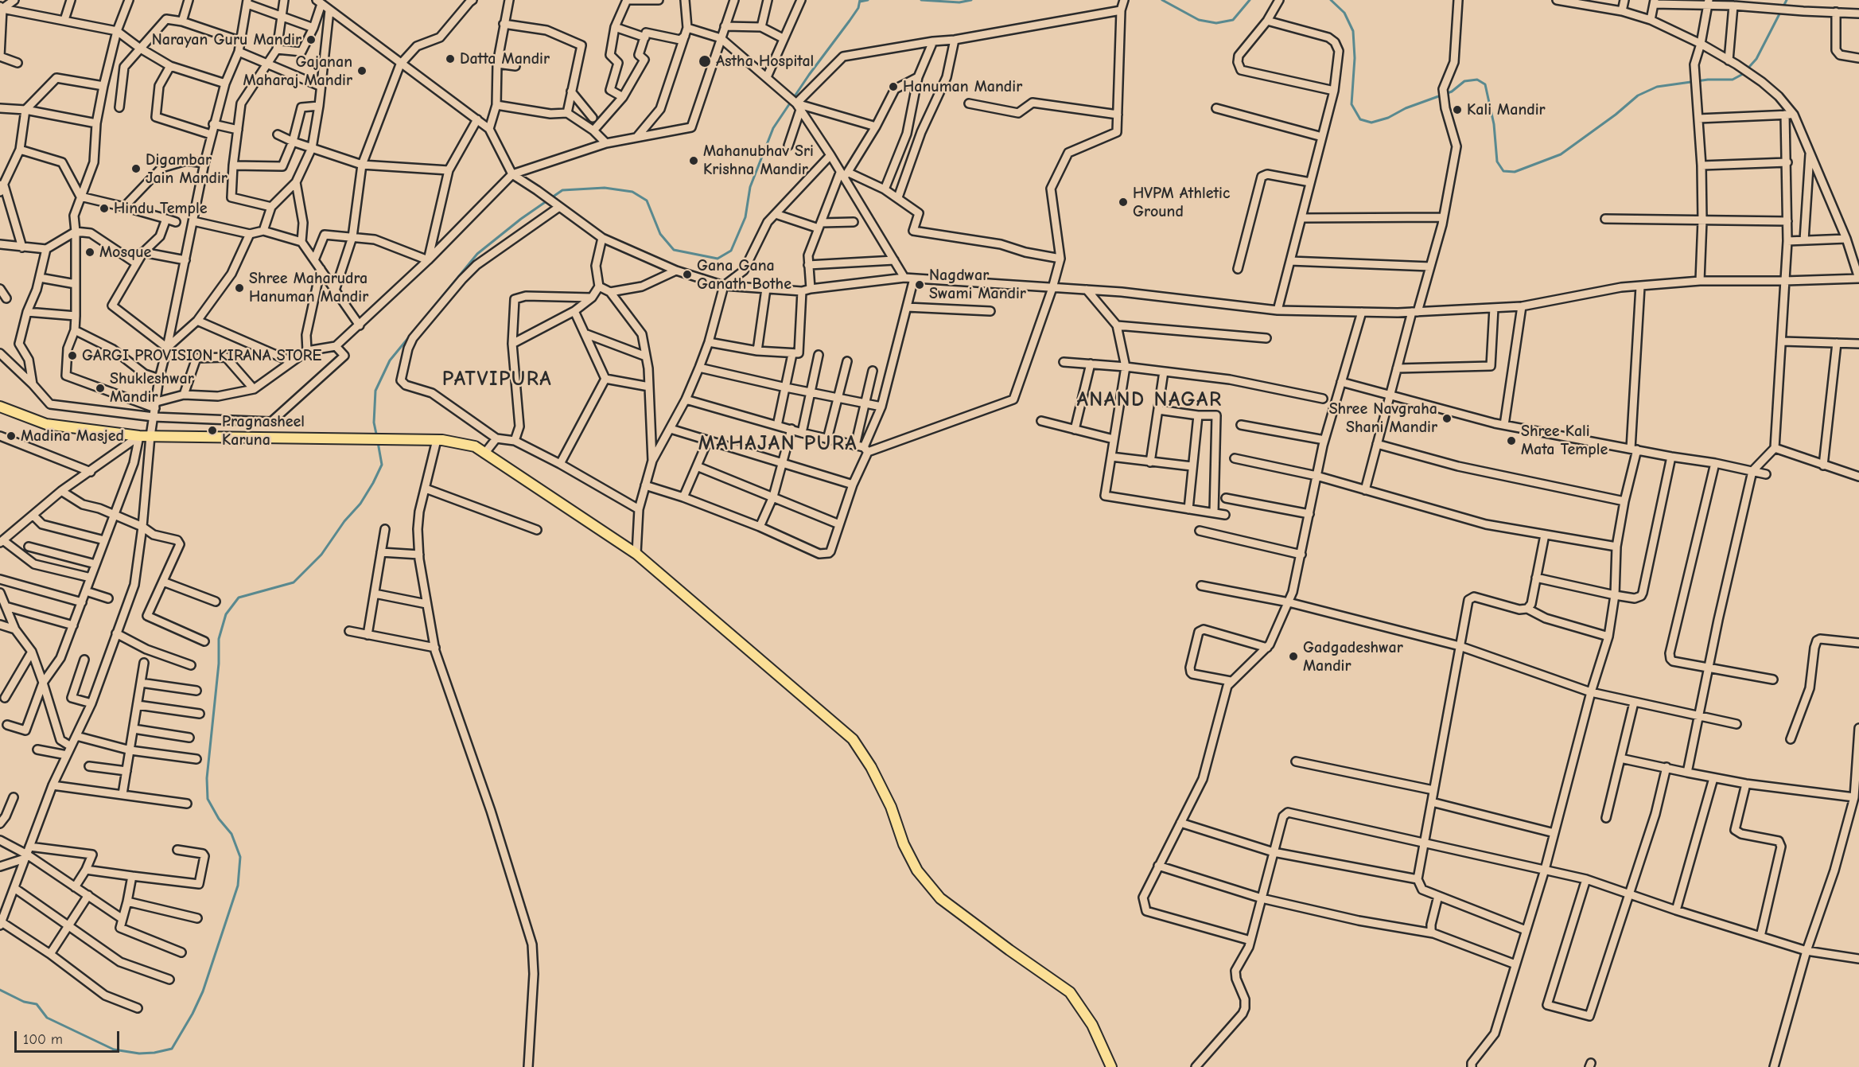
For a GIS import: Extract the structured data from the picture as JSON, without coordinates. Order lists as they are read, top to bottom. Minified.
{"districts":["PATVIPURA","ANAND NAGAR","MAHAJAN PURA"],"places":["Narayan Guru Mandir","Datta Mandir","Astha Hospital","Gajanan Maharaj Mandir","Hanuman Mandir","Kali Mandir","Mahanubhav Sri Krishna Mandir","Digambar Jain Mandir","HVPM Athletic Ground","Hindu Temple","Mosque","Gana Gana Ganath Bothe","Nagdwar Swami Mandir","Shree Maharudra Hanuman Mandir","GARGI PROVISION KIRANA STORE","Shukleshwar Mandir","Shree Navgraha Shani Mandir","Pragnasheel Karuna","Madina Masjed","Shree Kali Mata Temple","Gadgadeshwar Mandir"],"scale_bar":"100 m"}
